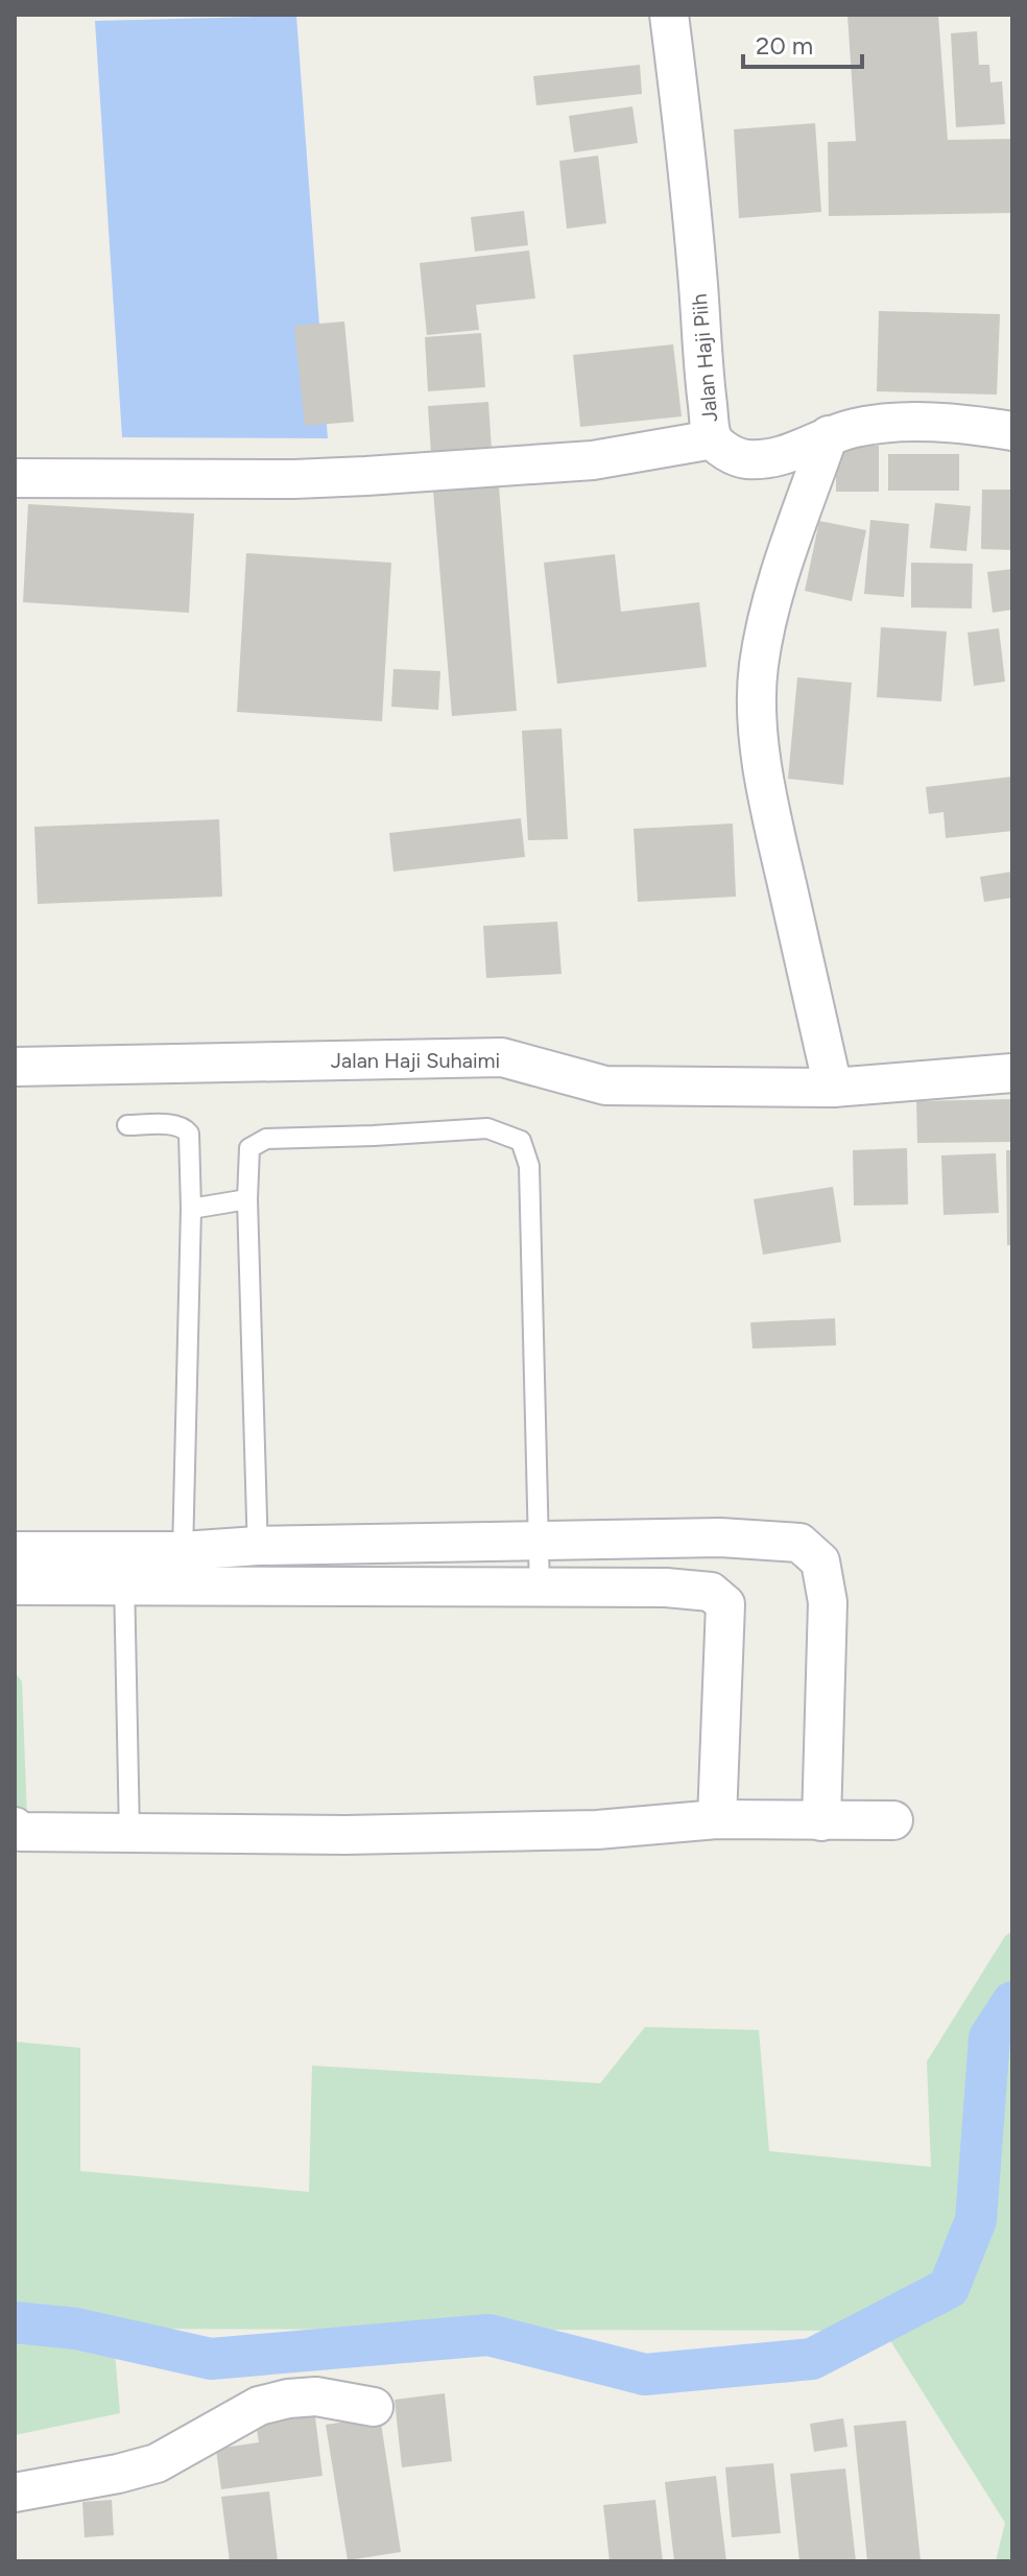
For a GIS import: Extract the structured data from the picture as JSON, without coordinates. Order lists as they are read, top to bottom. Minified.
{"streets":{"street":["Jalan Haji Piih","Jalan Haji Suhaimi"]},"scale_bar":"20 m"}
